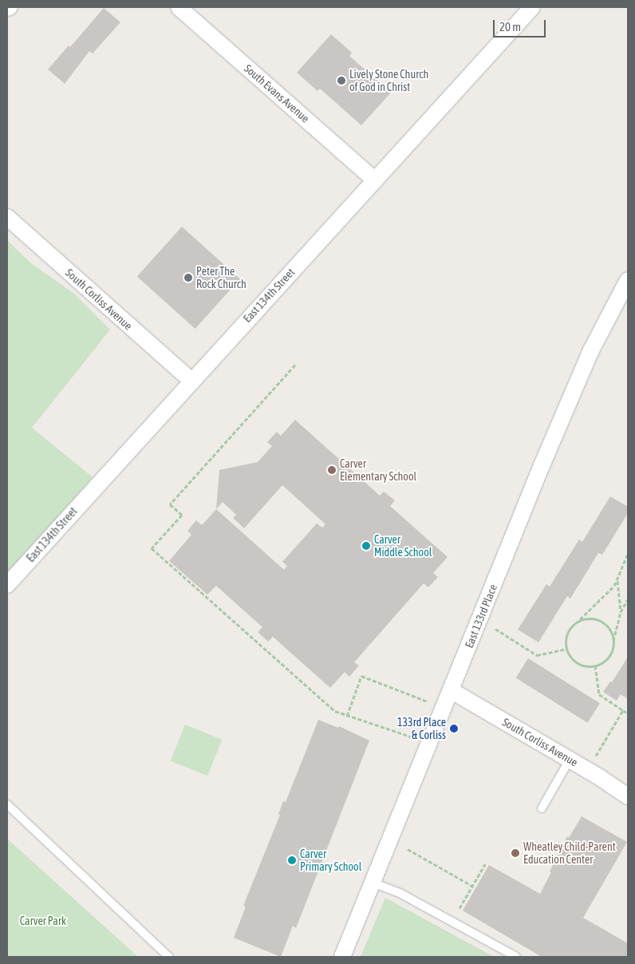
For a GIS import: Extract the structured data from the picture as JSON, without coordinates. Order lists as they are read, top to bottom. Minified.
{"streets":{"street":["South Evans Avenue","East 134th Street","South Corliss Avenue","East 133rd Place"]},"crossings":[["South Evans Avenue","East 134th Street"],["East 134th Street","South Corliss Avenue"],["South Corliss Avenue","East 133rd Place"]],"parks":["Carver Park"],"places":["Lively Stone Church of God in Christ","Peter The Rock Church","Carver Elementary School","Carver Middle School","133rd Place & Corliss","Wheatley Child-Parent Education Center","Carver Primary School"],"scale_bar":"20 m"}
